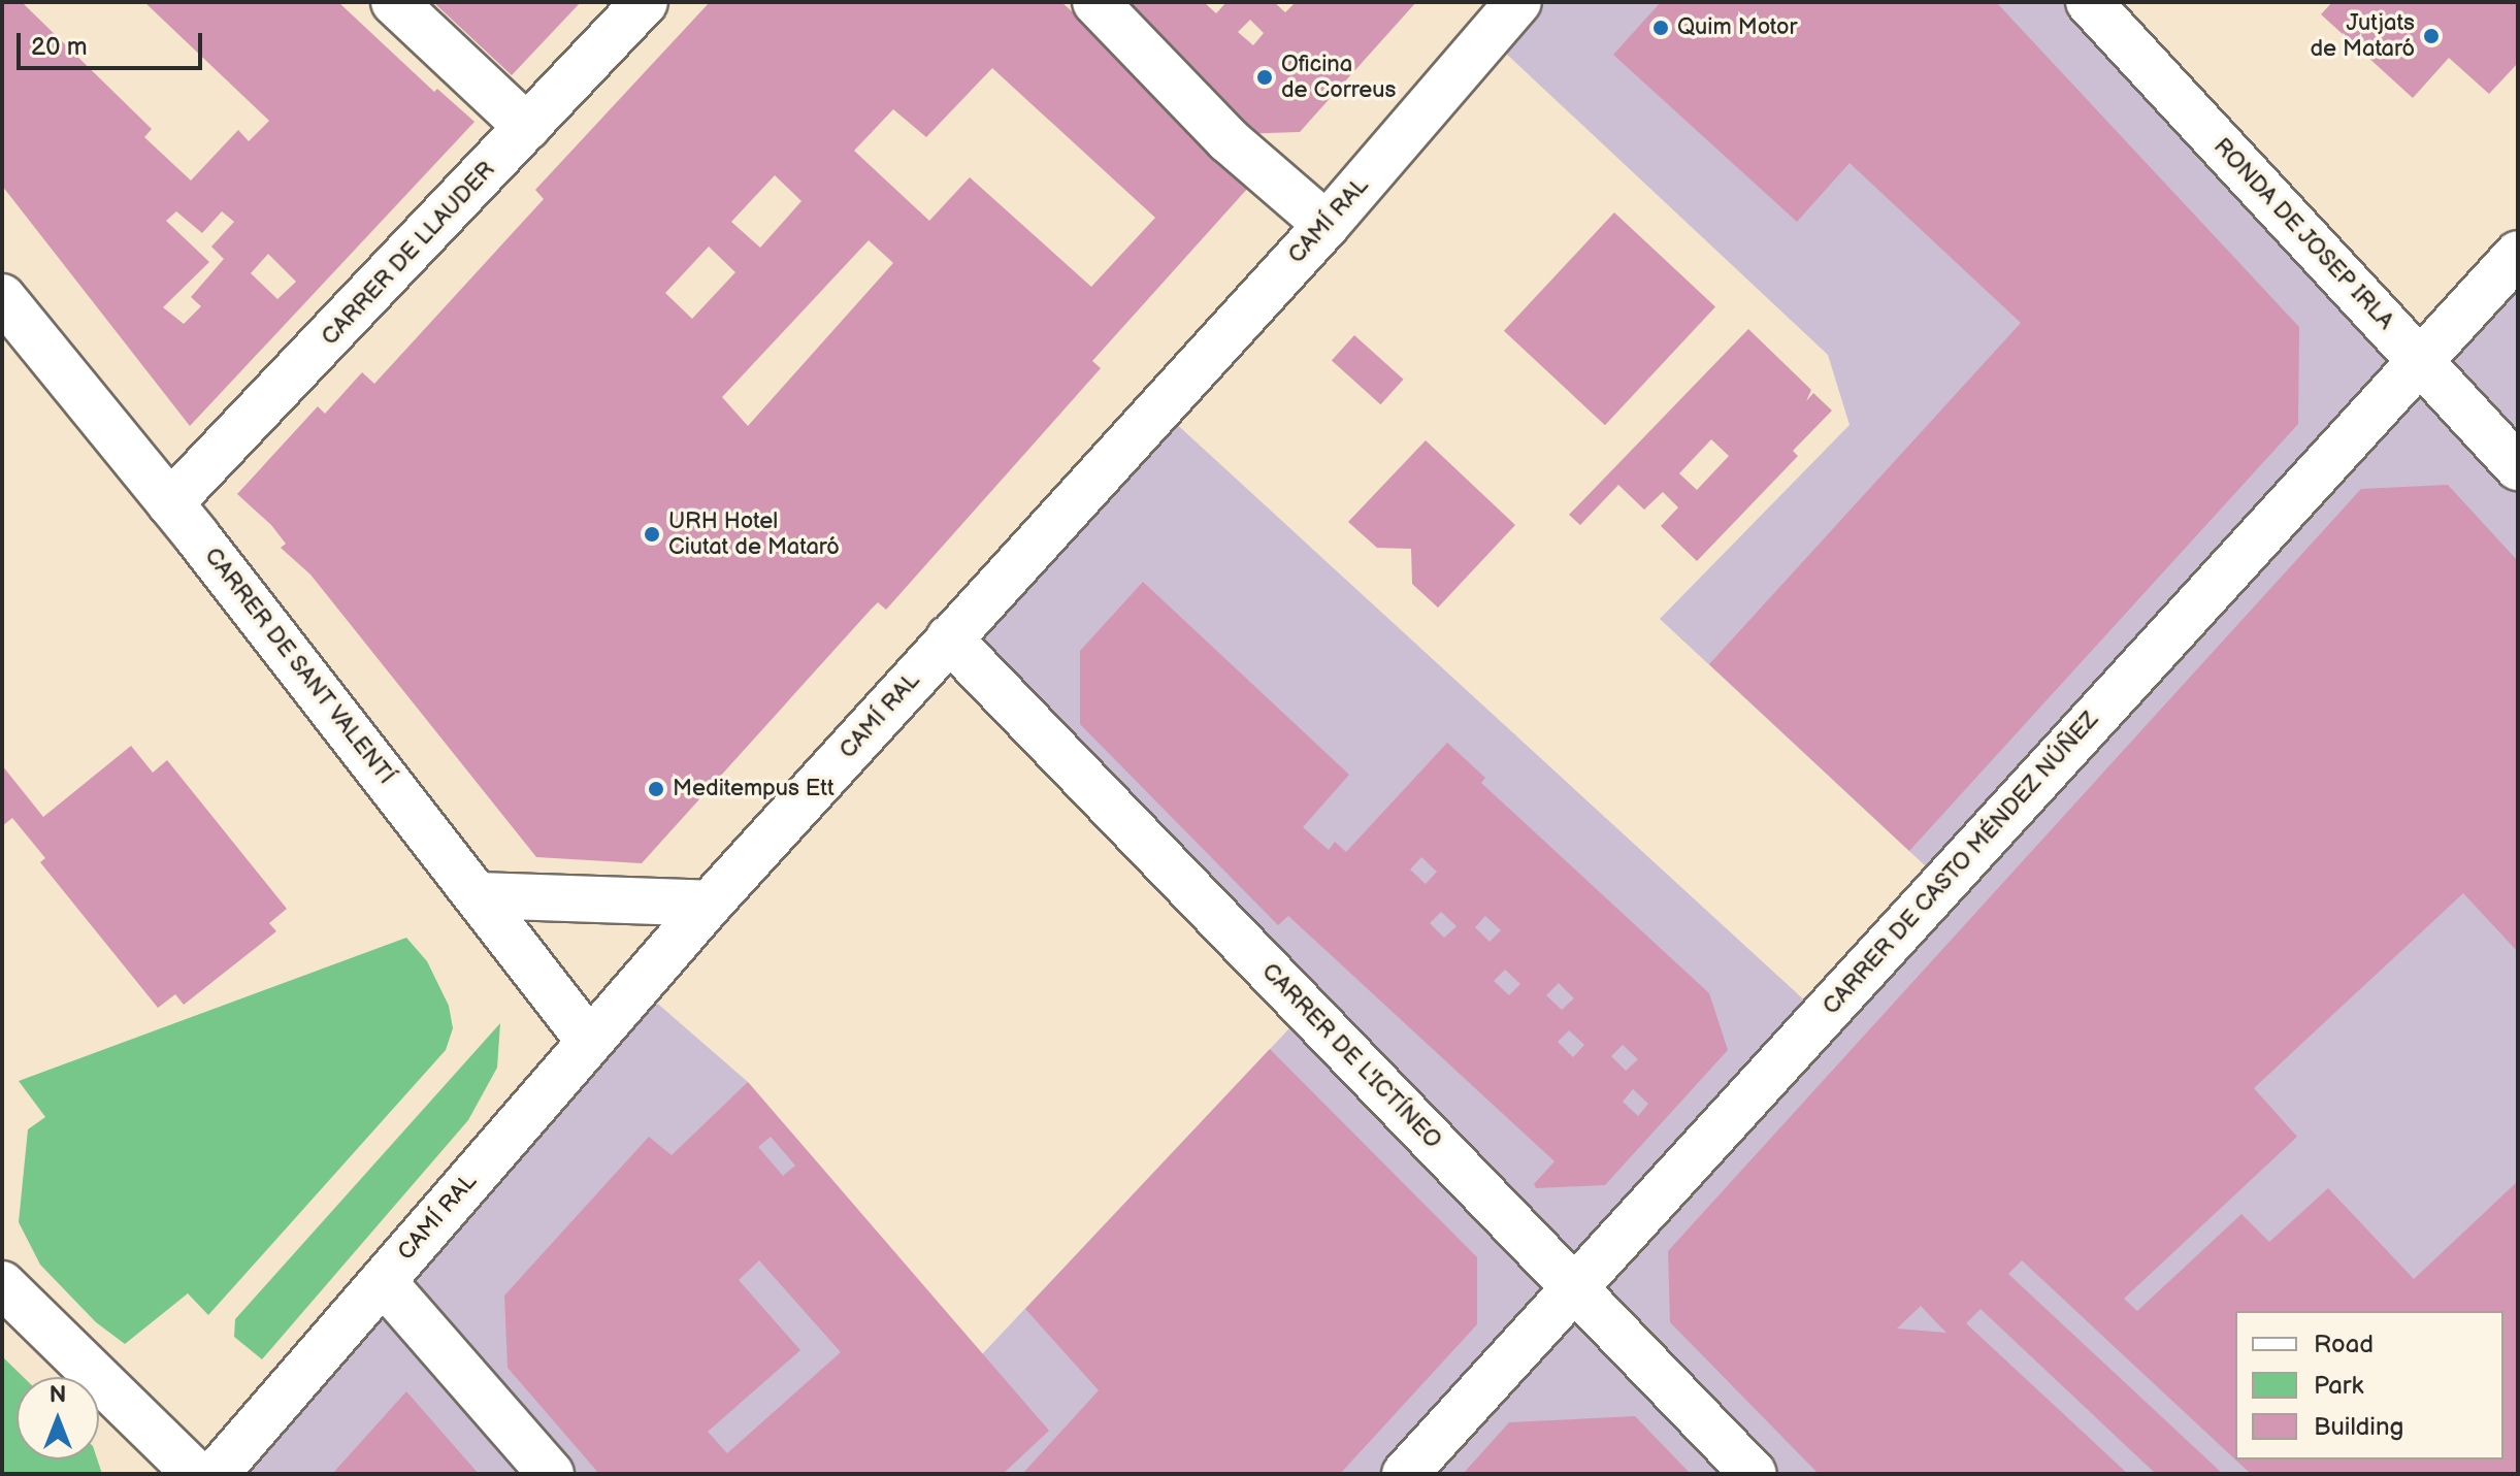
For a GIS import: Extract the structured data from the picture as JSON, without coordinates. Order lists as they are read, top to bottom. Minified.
{"streets":{"street":["CAMÍ RAL","RONDA DE JOSEP IRLA","CARRER DE LLAUDER","CARRER DE SANT VALENTÍ","CARRER DE CASTO MÉNDEZ NÚÑEZ","CARRER DE L'ICTÍNEO"]},"crossings":[["CAMÍ RAL","CARRER DE SANT VALENTÍ"],["CAMÍ RAL","CARRER DE L'ICTÍNEO"],["RONDA DE JOSEP IRLA","CARRER DE CASTO MÉNDEZ NÚÑEZ"],["CARRER DE LLAUDER","CARRER DE SANT VALENTÍ"],["CARRER DE CASTO MÉNDEZ NÚÑEZ","CARRER DE L'ICTÍNEO"]],"places":["Quim Motor","Jutjats de Mataró","Oficina de Correus","URH Hotel Ciutat de Mataró","Meditempus Ett"],"legend":["Road","Park","Building"],"scale_bar":"20 m","north":"top"}
